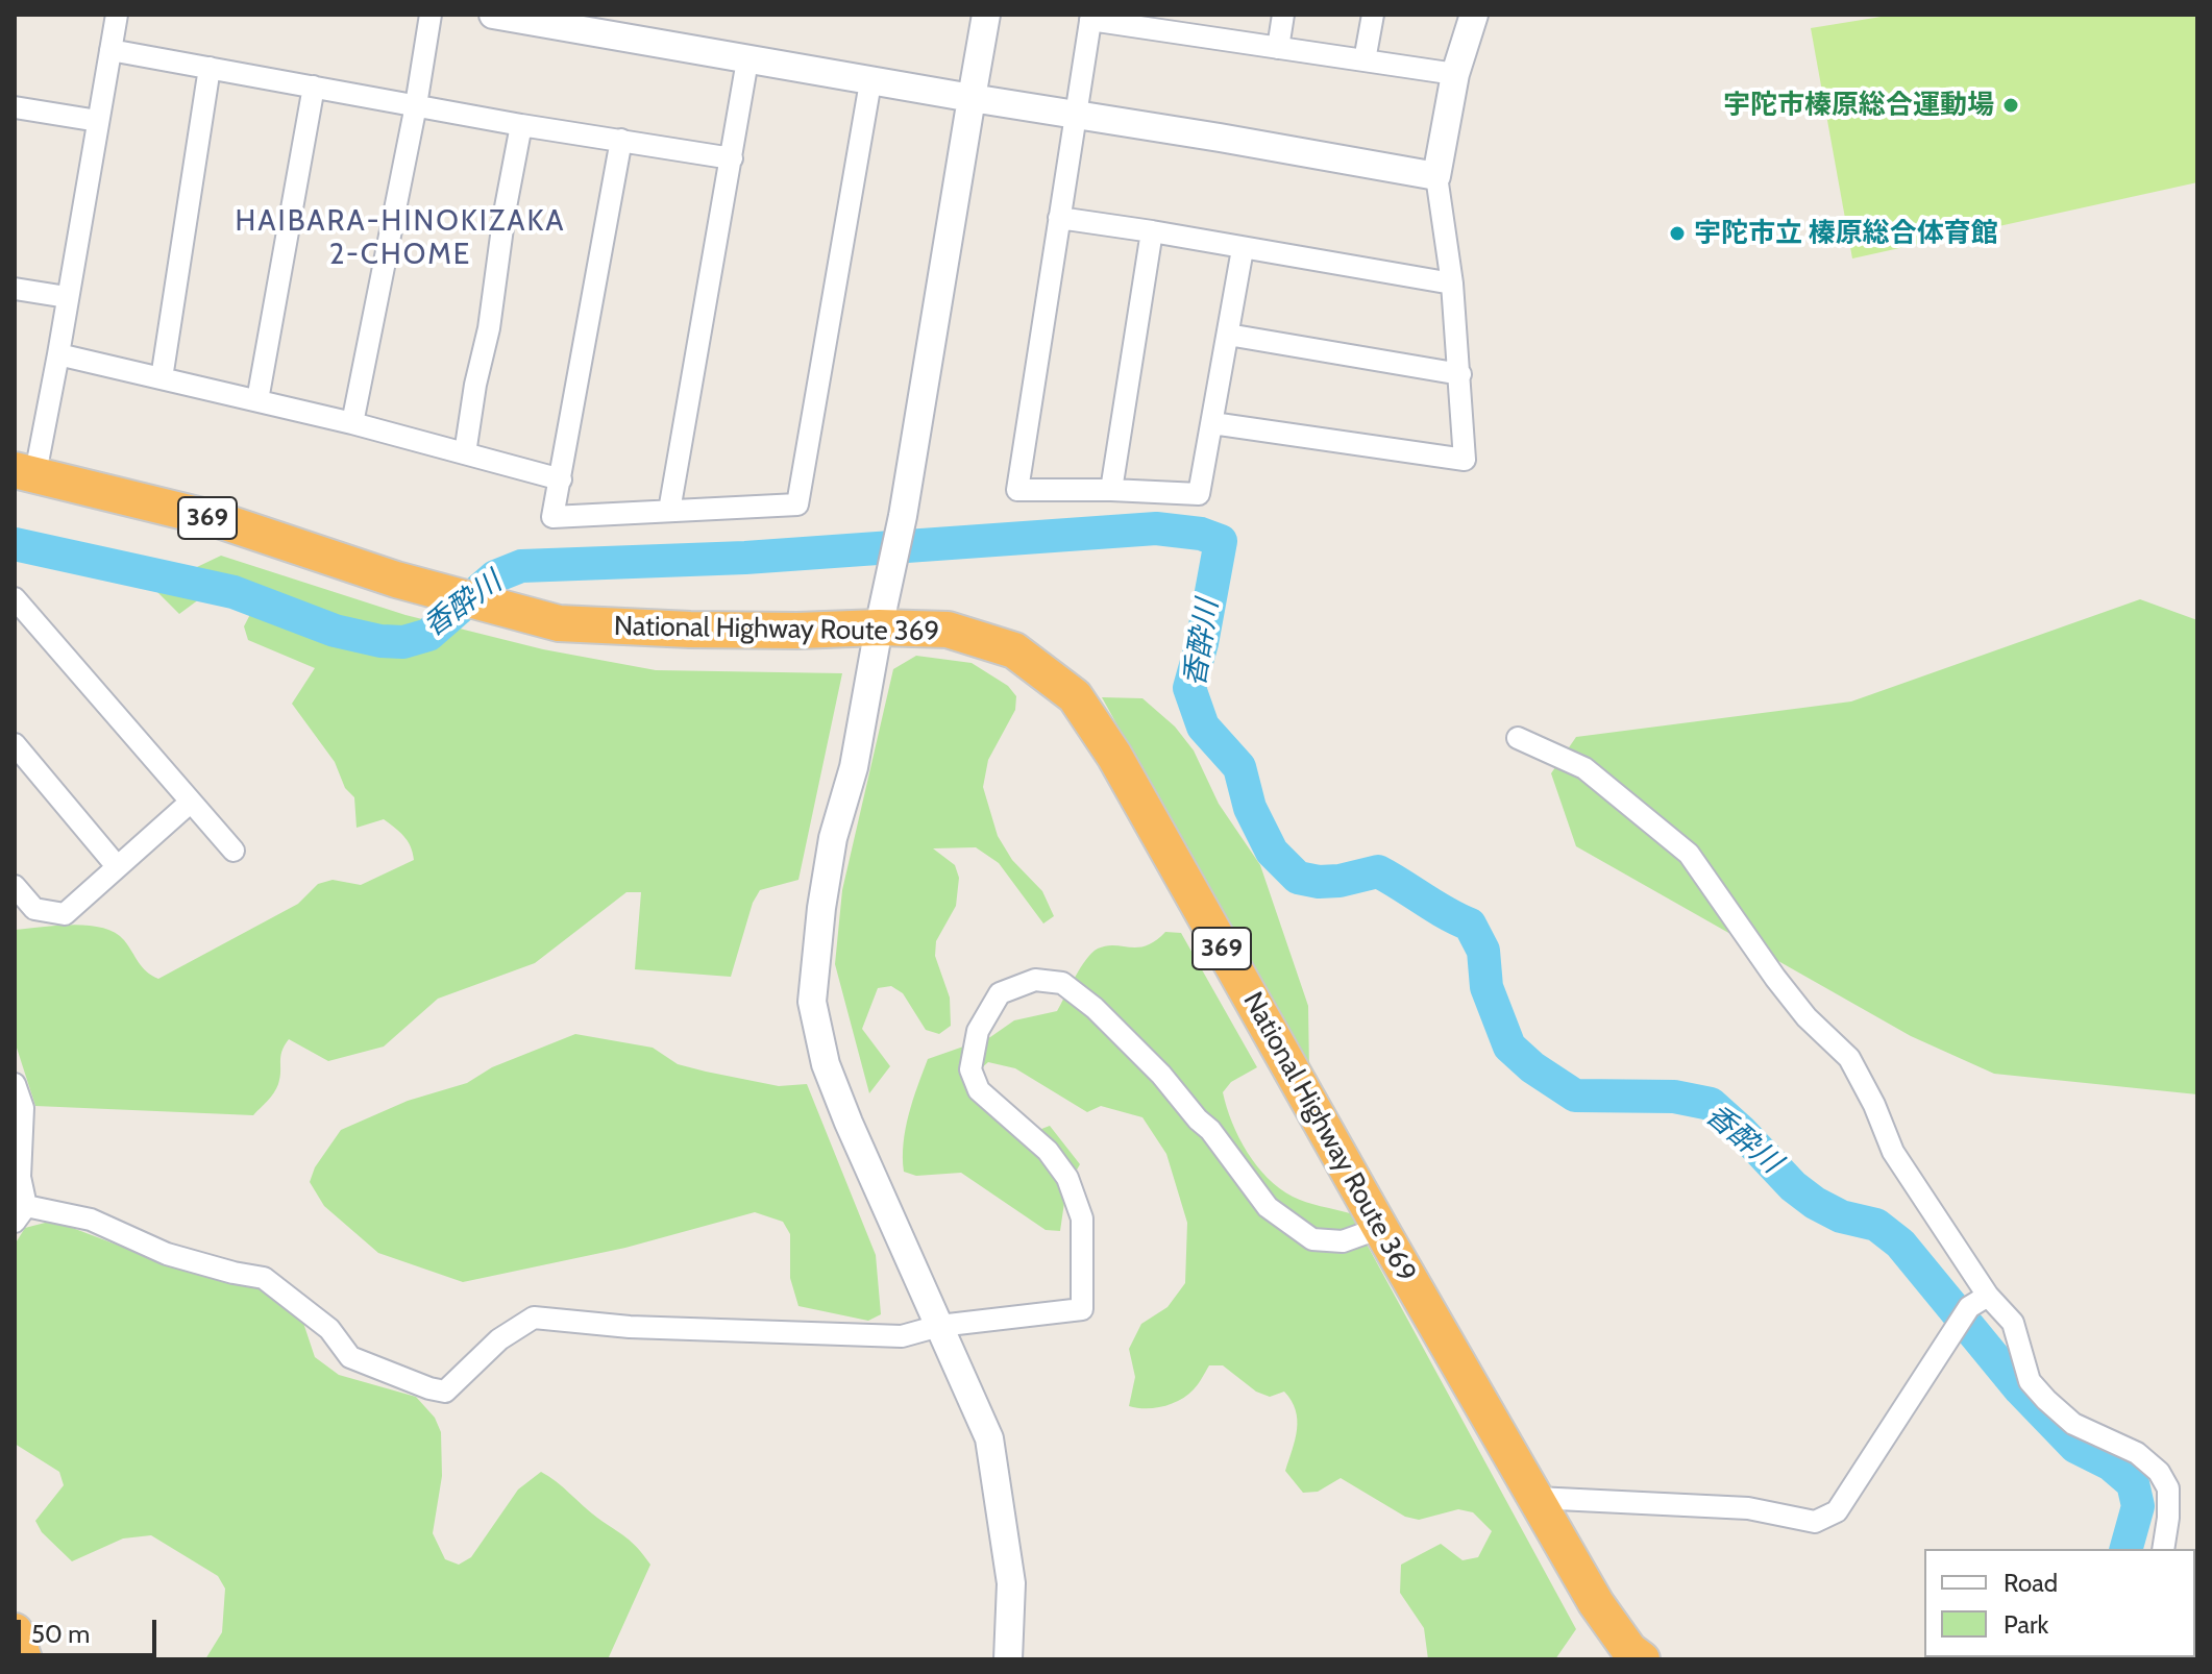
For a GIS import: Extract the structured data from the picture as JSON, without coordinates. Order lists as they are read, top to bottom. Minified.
{"streets":{"highway":["369","National Highway Route 369"]},"districts":["HAIBARA-HINOKIZAKA 2-CHOME"],"water":["香酔川"],"places":["宇陀市榛原総合運動場","宇陀市立 榛原総合体育館"],"legend":["Road","Park"],"scale_bar":"50 m"}
